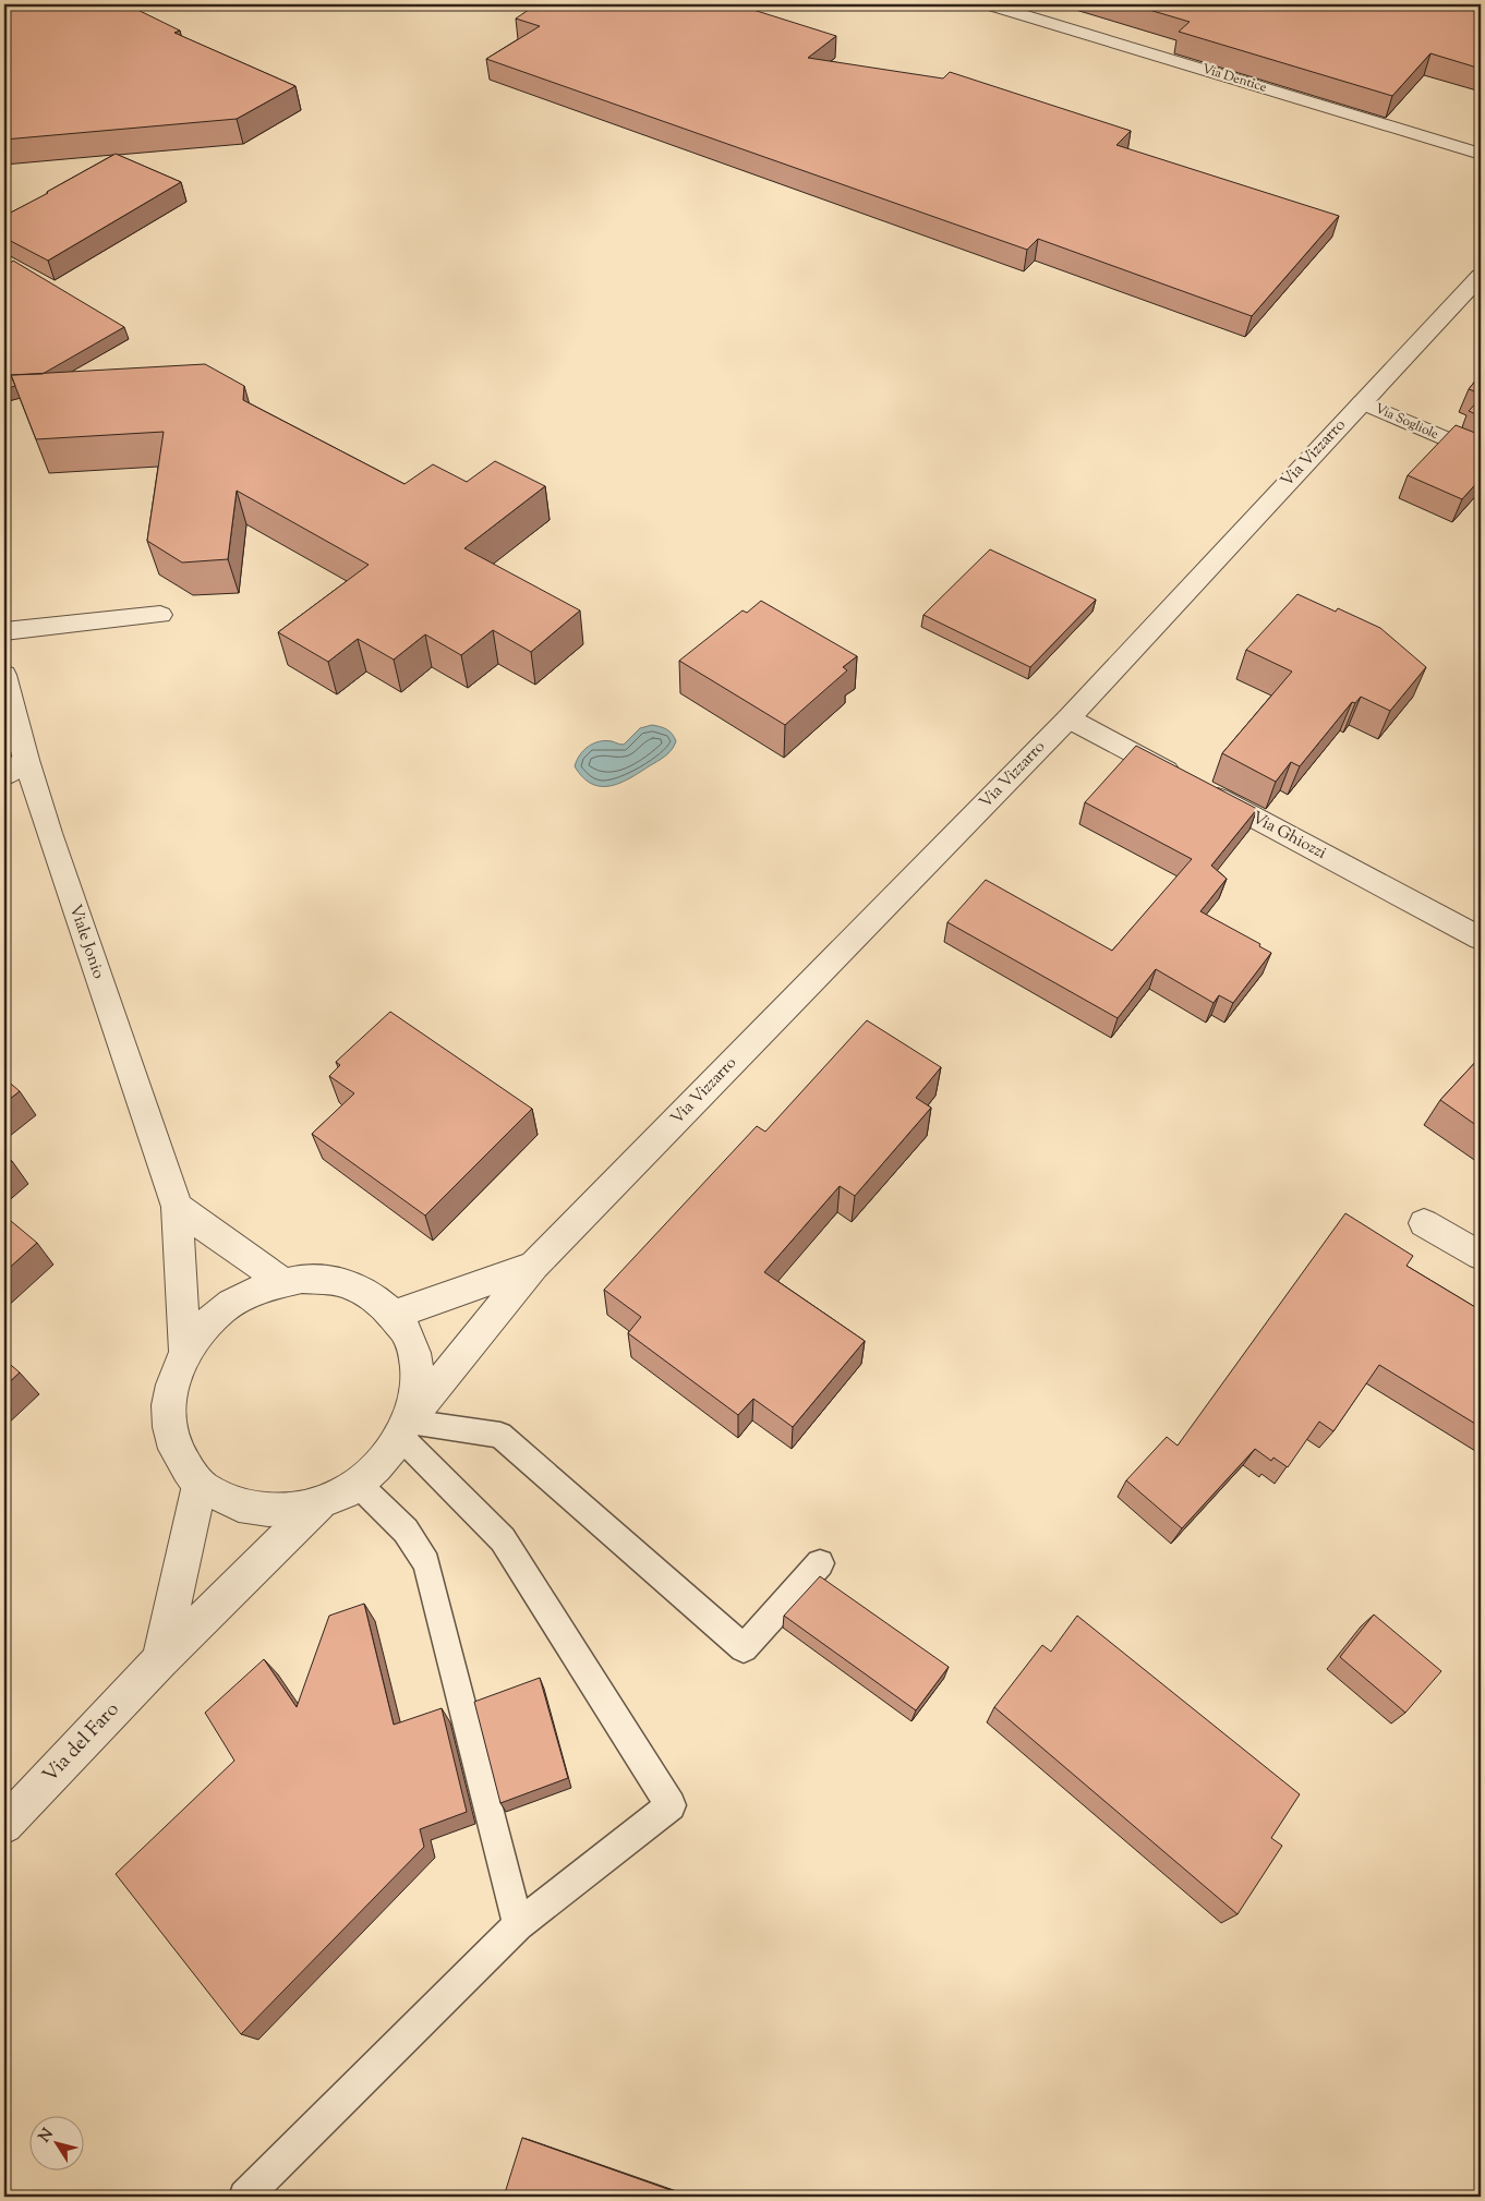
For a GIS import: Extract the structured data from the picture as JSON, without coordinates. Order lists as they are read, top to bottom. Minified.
{"streets":{"street":["Via Dentice","Via Sogliole","Via Vizzarro","Via Ghiozzi","Viale Jonio","Via del Faro"]},"crossings":[["Via Sogliole","Via Vizzarro"],["Via Vizzarro","Via Ghiozzi"],["Via Vizzarro","Viale Jonio"],["Via Vizzarro","Via del Faro"]],"north":"top left"}
